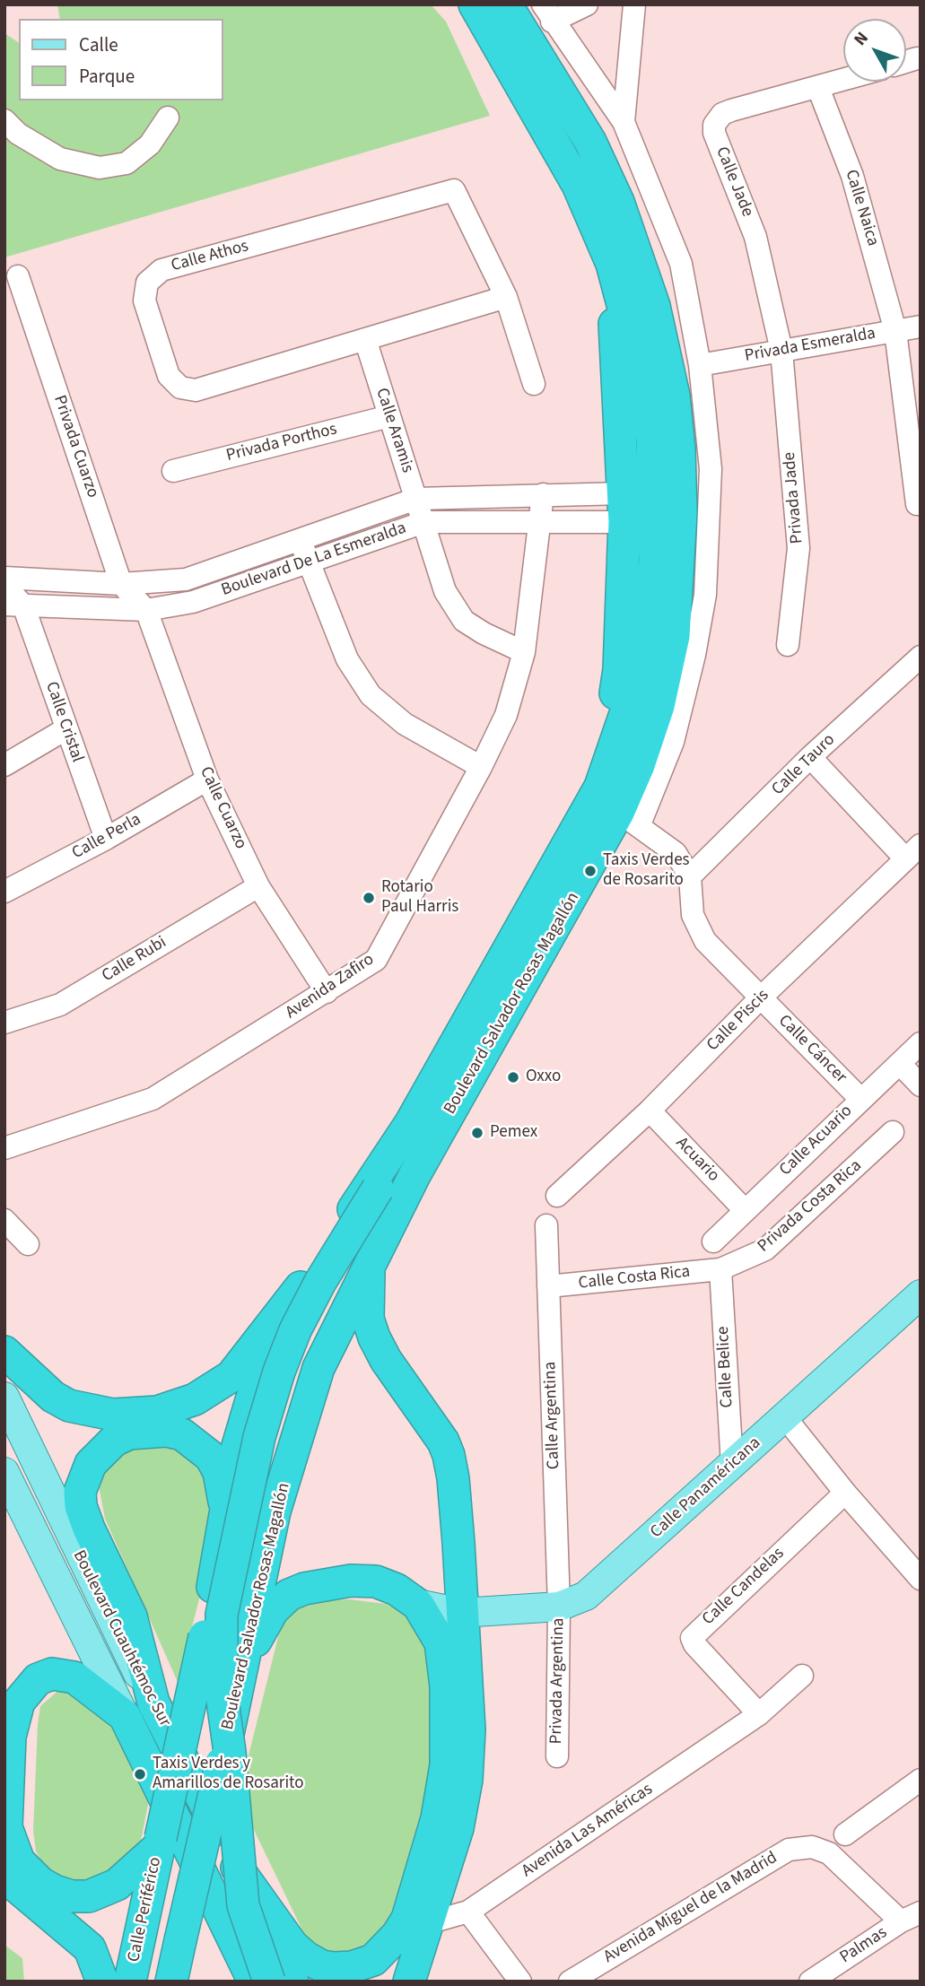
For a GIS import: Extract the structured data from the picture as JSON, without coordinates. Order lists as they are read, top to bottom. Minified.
{"streets":{"highway":["Boulevard Salvador Rosas Magallón","Boulevard Cuauhtémoc Sur","Calle Periférico"],"main road":["Calle Panaméricana"],"street":["Calle Jade","Calle Naica","Calle Athos","Privada Esmeralda","Calle Aramis","Privada Porthos","Privada Cuarzo","Privada Jade","Boulevard De La Esmeralda","Calle Cristal","Calle Tauro","Calle Cuarzo","Calle Perla","Calle Rubi","Avenida Zafiro","Calle Piscis","Calle Cáncer","Calle Acuario","Acuario","Privada Costa Rica","Calle Costa Rica","Calle Belice","Calle Argentina","Calle Candelas","Privada Argentina","Avenida Las Américas","Avenida Miguel de la Madrid","Palmas"]},"crossings":[["Calle Jade","Calle Naica"],["Calle Jade","Privada Esmeralda"],["Calle Jade","Privada Jade"],["Calle Naica","Privada Esmeralda"],["Calle Athos","Calle Aramis"],["Privada Esmeralda","Privada Jade"],["Calle Aramis","Privada Porthos"],["Calle Aramis","Boulevard De La Esmeralda"],["Calle Aramis","Avenida Zafiro"],["Privada Cuarzo","Boulevard De La Esmeralda"],["Privada Cuarzo","Calle Cuarzo"],["Boulevard De La Esmeralda","Calle Cristal"],["Boulevard De La Esmeralda","Calle Cuarzo"],["Boulevard De La Esmeralda","Avenida Zafiro"],["Calle Cristal","Calle Perla"],["Calle Tauro","Calle Cáncer"],["Calle Cuarzo","Calle Perla"],["Calle Cuarzo","Calle Rubi"],["Calle Cuarzo","Avenida Zafiro"],["Boulevard Salvador Rosas Magallón","Calle Periférico"],["Calle Piscis","Calle Cáncer"],["Calle Piscis","Acuario"],["Calle Cáncer","Calle Acuario"],["Calle Acuario","Acuario"],["Privada Costa Rica","Calle Costa Rica"],["Privada Costa Rica","Calle Belice"],["Calle Costa Rica","Calle Belice"],["Calle Costa Rica","Calle Argentina"],["Calle Belice","Calle Panaméricana"],["Calle Argentina","Calle Panaméricana"],["Calle Argentina","Privada Argentina"],["Calle Panaméricana","Privada Argentina"],["Calle Candelas","Avenida Las Américas"],["Avenida Miguel de la Madrid","Palmas"]],"places":["Taxis Verdes de Rosarito","Rotario Paul Harris","Oxxo","Pemex","Taxis Verdes y Amarillos de Rosarito"],"legend":["Calle","Parque"],"north":"top left"}
